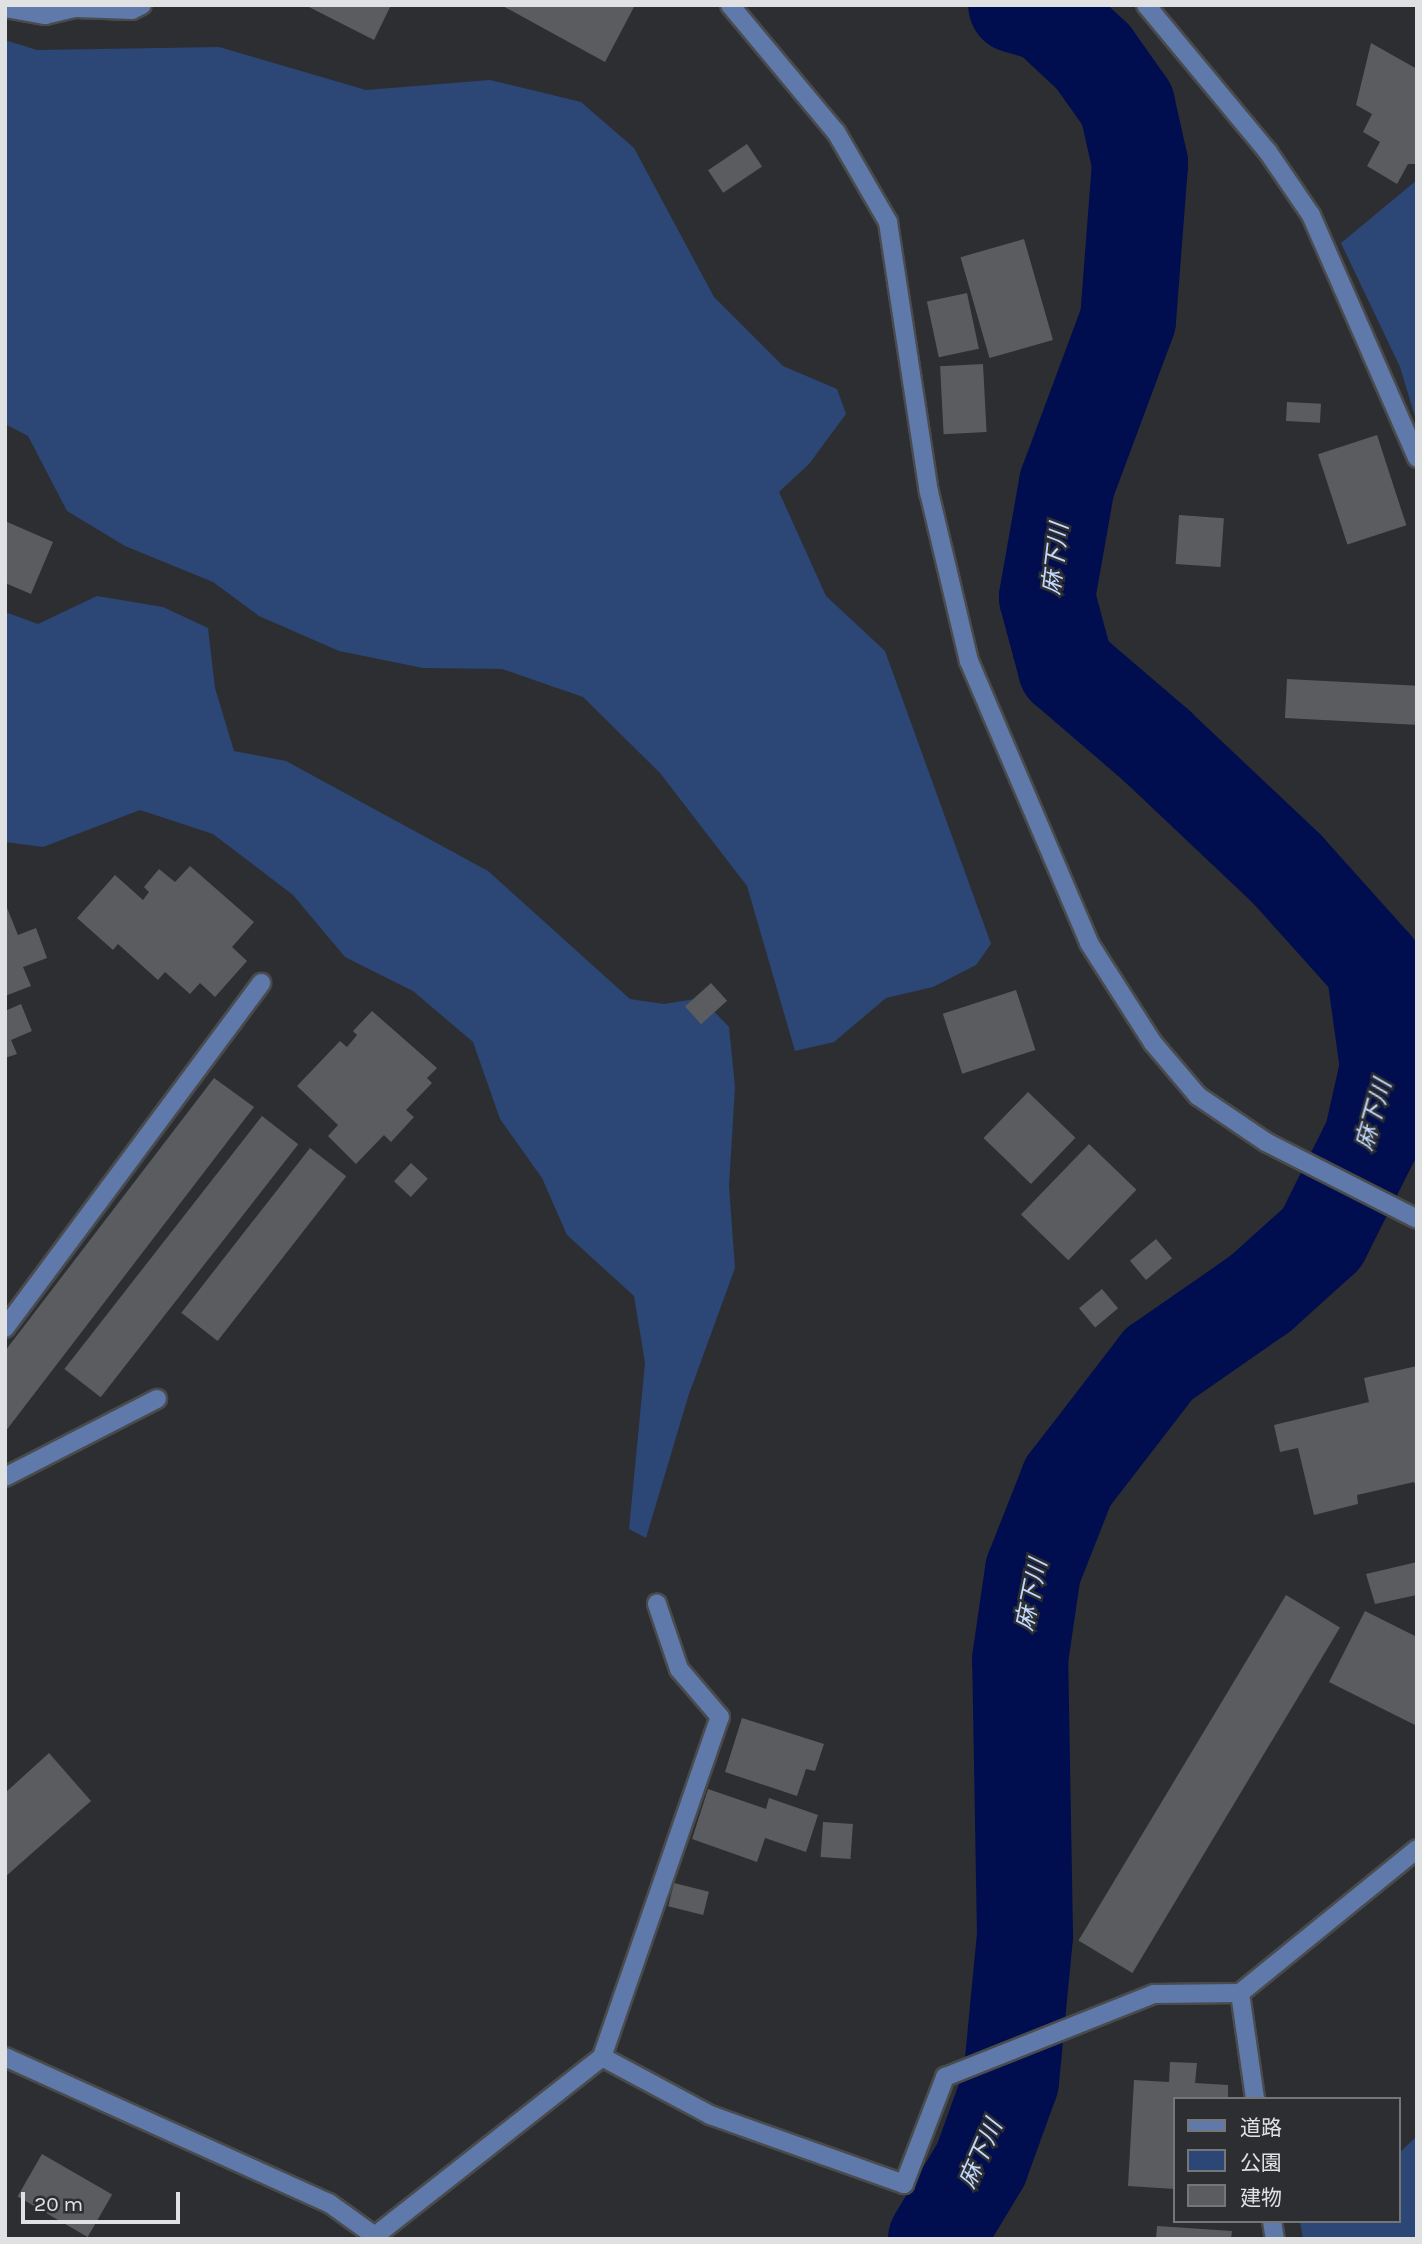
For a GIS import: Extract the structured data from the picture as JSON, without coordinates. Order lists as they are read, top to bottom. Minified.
{"water":["麻下川"],"legend":["道路","公園","建物"],"scale_bar":"20 m"}
